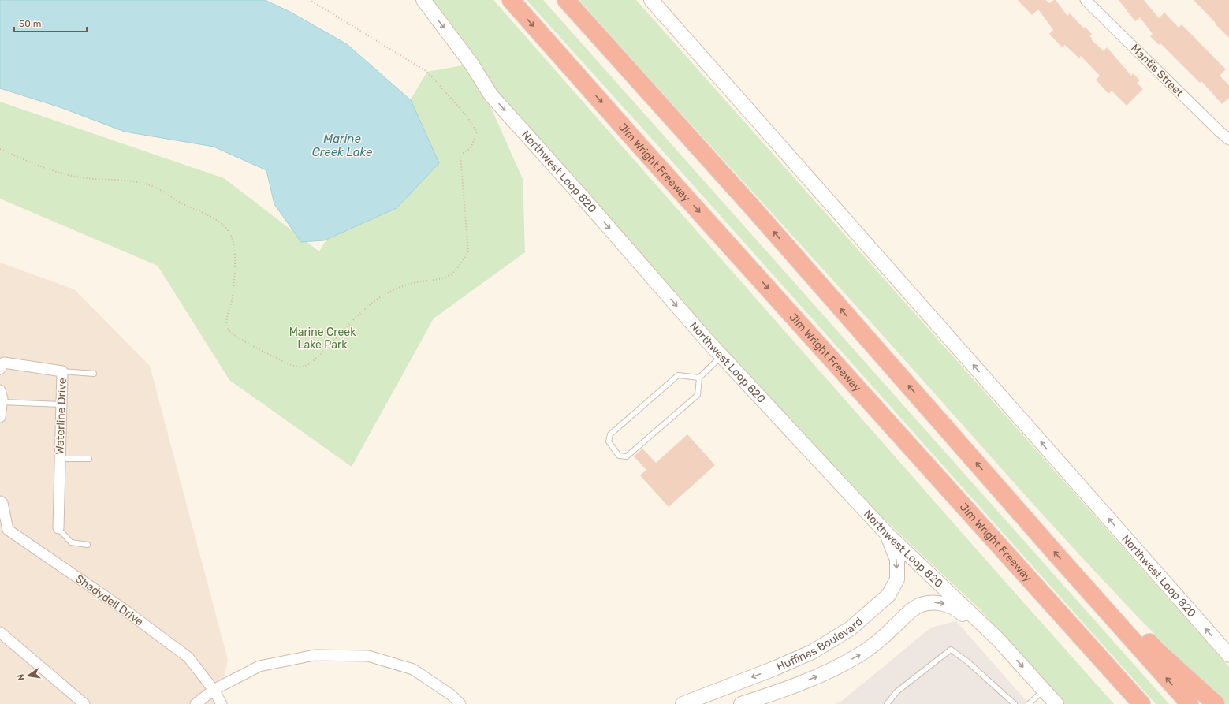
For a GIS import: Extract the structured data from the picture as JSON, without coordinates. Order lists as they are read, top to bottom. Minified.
{"streets":{"highway":["Jim Wright Freeway"],"main road":["Northwest Loop 820","Huffines Boulevard"],"street":["Mantis Street","Waterline Drive","Shadydell Drive"]},"crossings":[["Northwest Loop 820","Huffines Boulevard"]],"one_way":["Huffines Boulevard"],"water":["Marine Creek Lake"],"parks":["Marine Creek Lake Park"],"scale_bar":"50 m","north":"left"}
